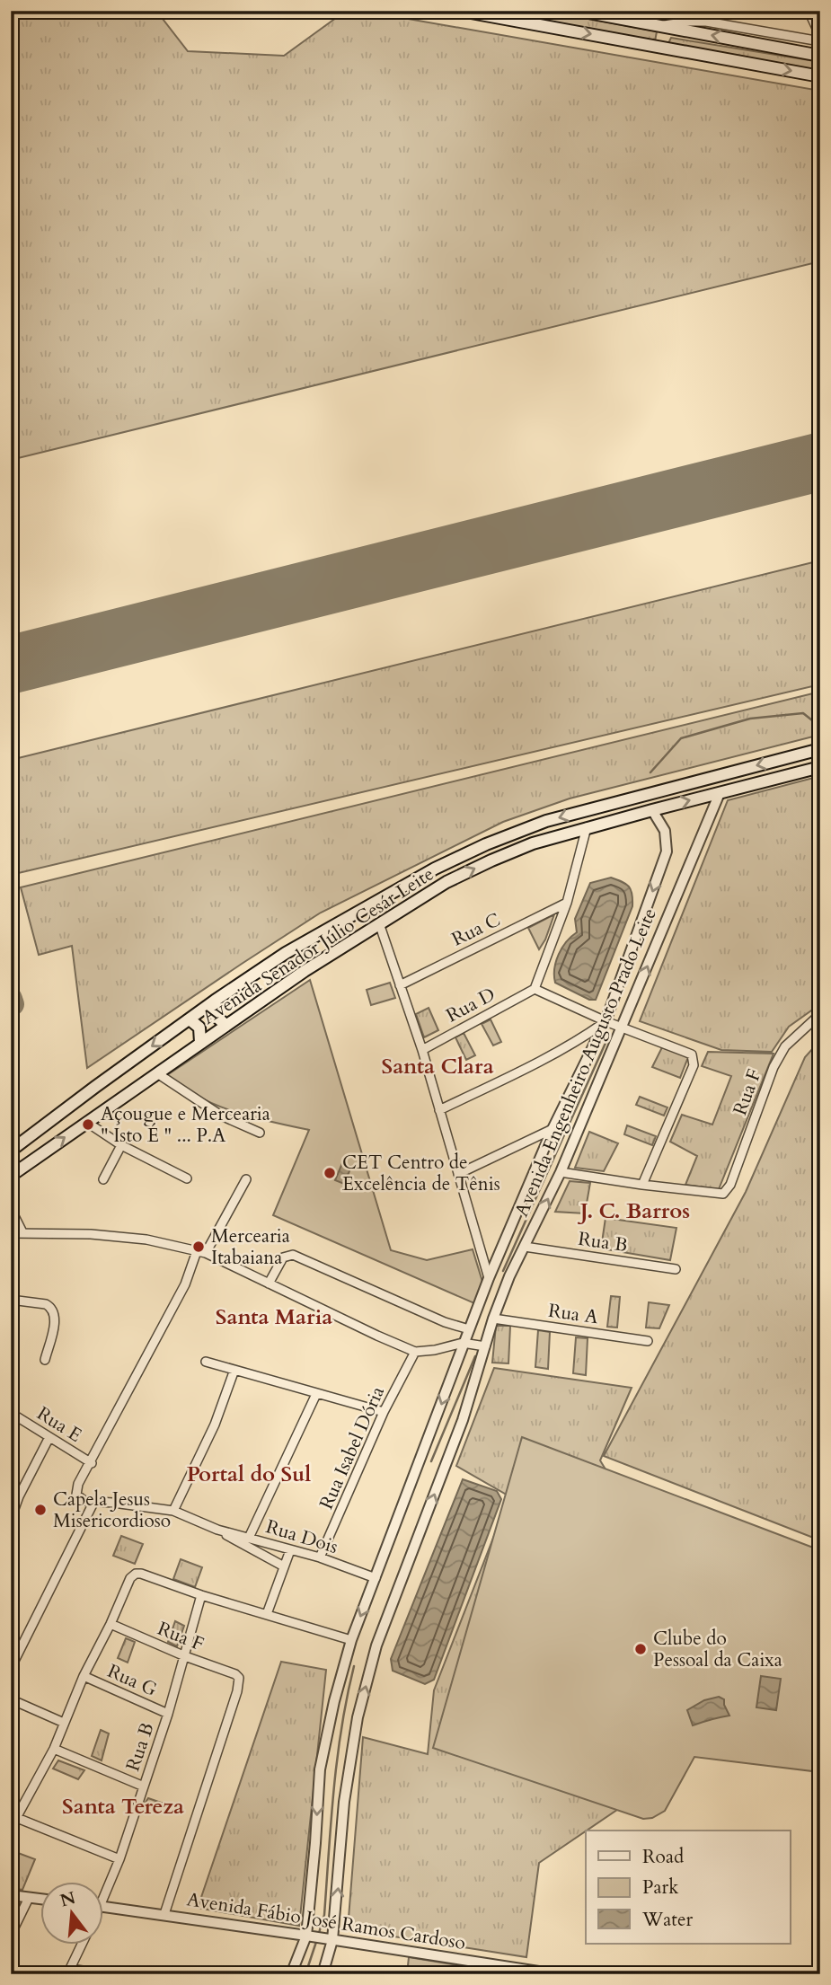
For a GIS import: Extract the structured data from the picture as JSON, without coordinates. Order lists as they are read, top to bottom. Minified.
{"streets":{"main road":["Avenida Senador Júlio Cesár Leite"],"street":["Rua C","Rua D","Avenida Engenheiro Augusto Prado Leite","Rua F","Rua B","Rua A","Rua E","Rua Isabel Dória","Rua Dois","Rua G","Avenida Fábio José Ramos Cardoso"]},"crossings":[["Avenida Senador Júlio Cesár Leite","Avenida Engenheiro Augusto Prado Leite"],["Avenida Engenheiro Augusto Prado Leite","Rua B"],["Avenida Engenheiro Augusto Prado Leite","Rua A"],["Avenida Engenheiro Augusto Prado Leite","Rua Dois"],["Avenida Engenheiro Augusto Prado Leite","Avenida Fábio José Ramos Cardoso"],["Rua F","Rua B"],["Rua F","Avenida Fábio José Ramos Cardoso"],["Rua B","Rua G"],["Rua E","Rua Dois"],["Rua Isabel Dória","Rua Dois"]],"districts":["Santa Clara","J. C. Barros","Santa Maria","Portal do Sul","Santa Tereza"],"places":["Açougue e Mercearia \" Isto É \" ... P.A","CET Centro de Excelência de Tênis","Mercearia Itabaiana","Capela Jesus Misericordioso","Clube do Pessoal da Caixa"],"legend":["Road","Park","Water"],"north":"top"}
